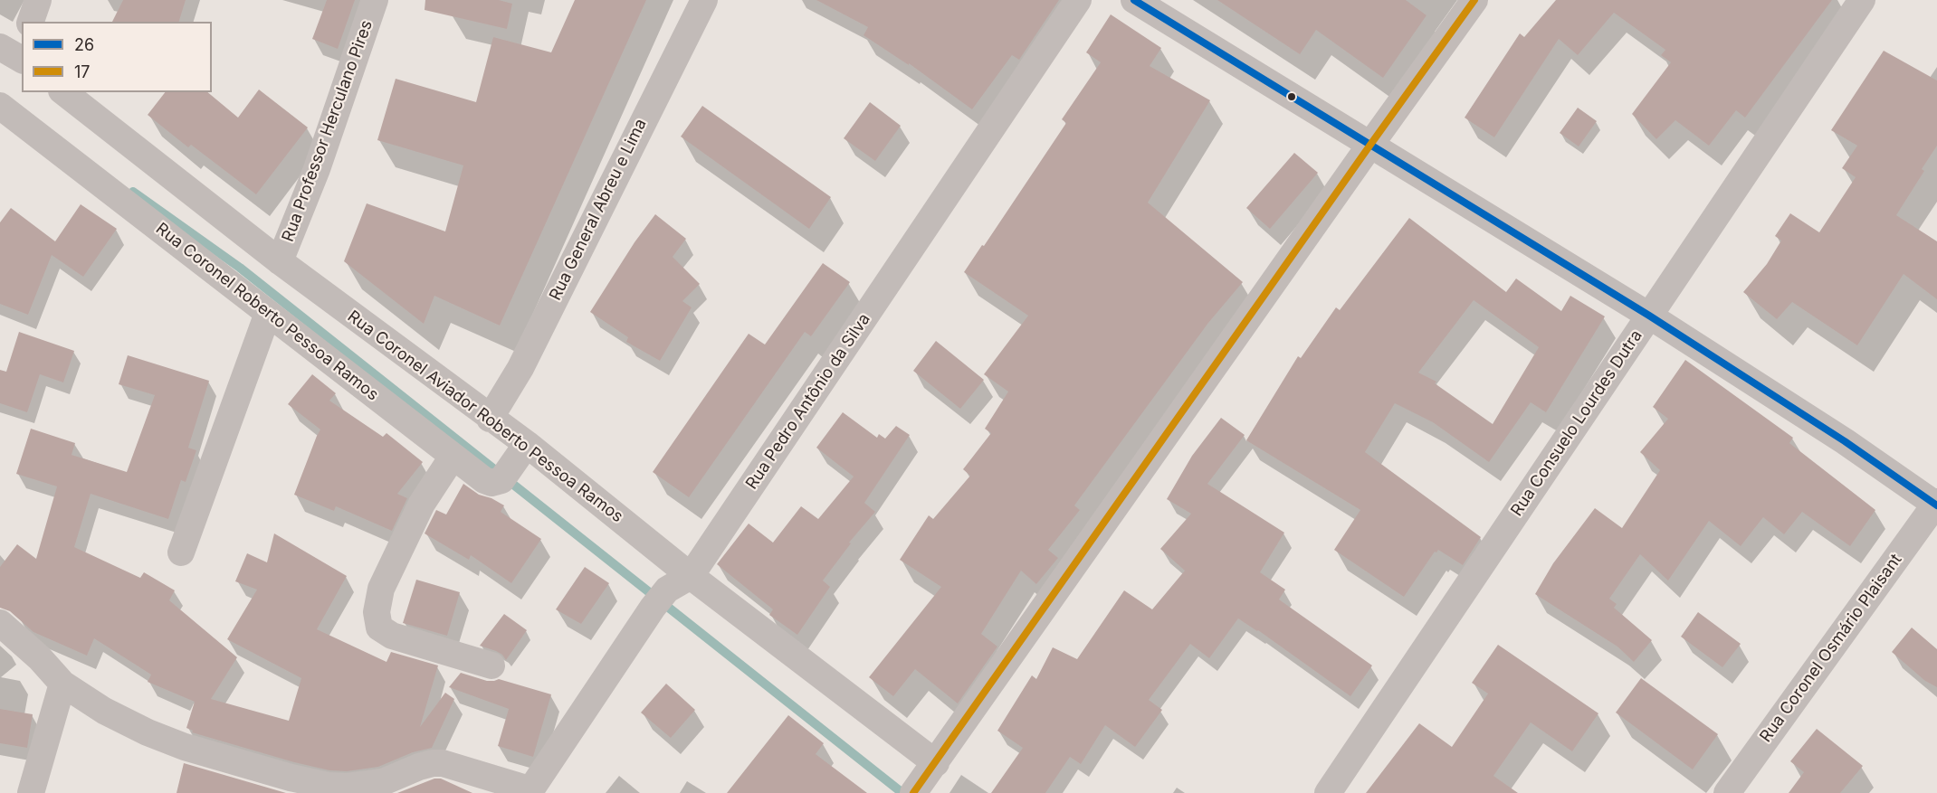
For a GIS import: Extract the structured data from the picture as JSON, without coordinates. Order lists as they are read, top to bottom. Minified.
{"streets":{"street":["Rua Professor Herculano Pires","Rua General Abreu e Lima","Rua Coronel Roberto Pessoa Ramos","Rua Pedro Antônio da Silva","Rua Coronel Aviador Roberto Pessoa Ramos","Rua Consuelo Lourdes Dutra","Rua Coronel Osmário Plaisant"]},"crossings":[["Rua Professor Herculano Pires","Rua Coronel Aviador Roberto Pessoa Ramos"],["Rua General Abreu e Lima","Rua Coronel Aviador Roberto Pessoa Ramos"],["Rua Coronel Roberto Pessoa Ramos","Rua Coronel Aviador Roberto Pessoa Ramos"],["Rua Pedro Antônio da Silva","Rua Coronel Aviador Roberto Pessoa Ramos"]],"lines":["transit line 26","transit line 17"],"legend":["26","17"]}
